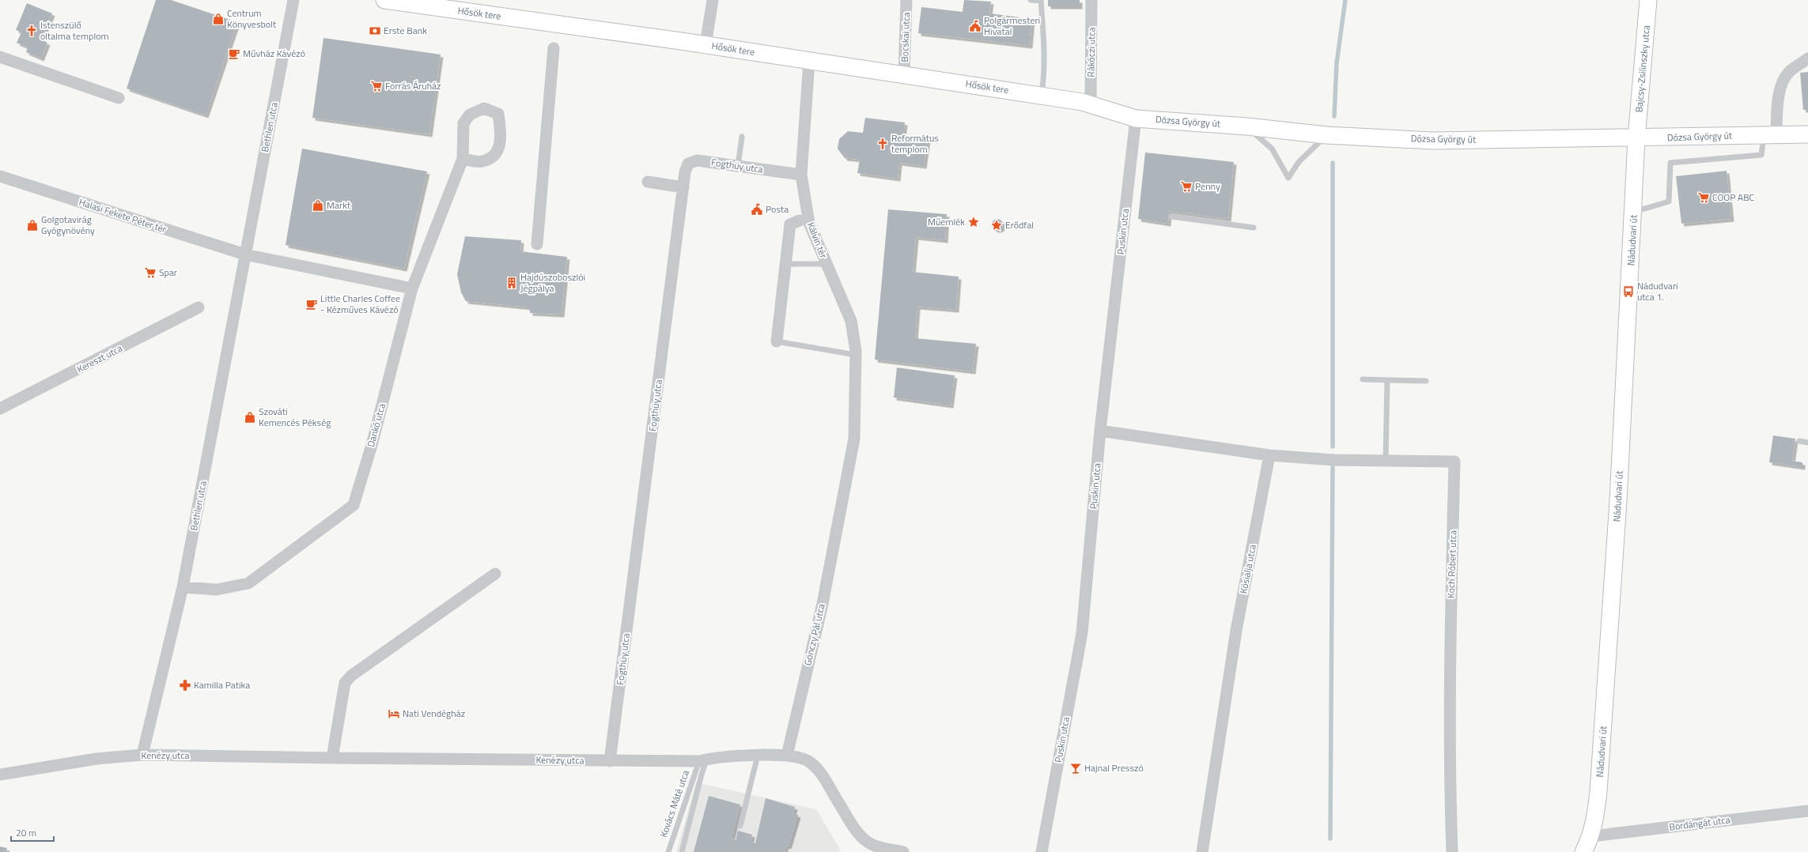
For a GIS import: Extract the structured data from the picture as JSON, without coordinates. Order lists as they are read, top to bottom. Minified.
{"streets":{"street":["Hősök tere","Bocskai utca","Rákóczi utca","Bajcsy-Zsilinszky utca","Dózsa György út","Bethlen utca","Fogthüy utca","Halasi Fekete Péter tér","Puskin utca","Kálvin tér","Nádudvari út","Kereszt utca","Dankó utca","Koch Róbert utca","Kösialja utca","Gönczy Pál utca","Kenézy utca","Bordángát utca"],"lane":["Kovács Máté utca"]},"crossings":[["Hősök tere","Bocskai utca"],["Hősök tere","Rákóczi utca"],["Hősök tere","Dózsa György út"],["Hősök tere","Kálvin tér"],["Rákóczi utca","Dózsa György út"],["Bajcsy-Zsilinszky utca","Dózsa György út"],["Bajcsy-Zsilinszky utca","Nádudvari út"],["Dózsa György út","Puskin utca"],["Dózsa György út","Nádudvari út"],["Bethlen utca","Halasi Fekete Péter tér"],["Bethlen utca","Dankó utca"],["Bethlen utca","Kenézy utca"],["Fogthüy utca","Kálvin tér"],["Fogthüy utca","Kenézy utca"],["Kálvin tér","Gönczy Pál utca"],["Nádudvari út","Bordángát utca"],["Koch Róbert utca","Kösialja utca"],["Gönczy Pál utca","Kenézy utca"],["Kenézy utca","Kovács Máté utca"]],"places":{"shop":["Centrum Könyvesbolt","Markt","Golgotavirág Gyógynövény","Szováti Kemencés Pékség"],"public building":["Polgármesteri Hivatal","Posta"],"church":["Istenszülő oltalma templom","Református templom"],"bank":["Erste Bank"],"cafe":["Művház Kávézó","Little Charles Coffee - Kézműves Kávézó"],"supermarket":["Forrás Áruház","Penny","COOP ABC","Spar"],"place":["Műemlék","Erődfal"],"building":["Hajdúszoboszlói Jégpálya"],"bus stop":["Nádudvari utca 1."],"pharmacy":["Kamilla Patika"],"hotel":["Nati Vendégház"],"bar":["Hajnal Presszó"]},"scale_bar":"20 m"}
